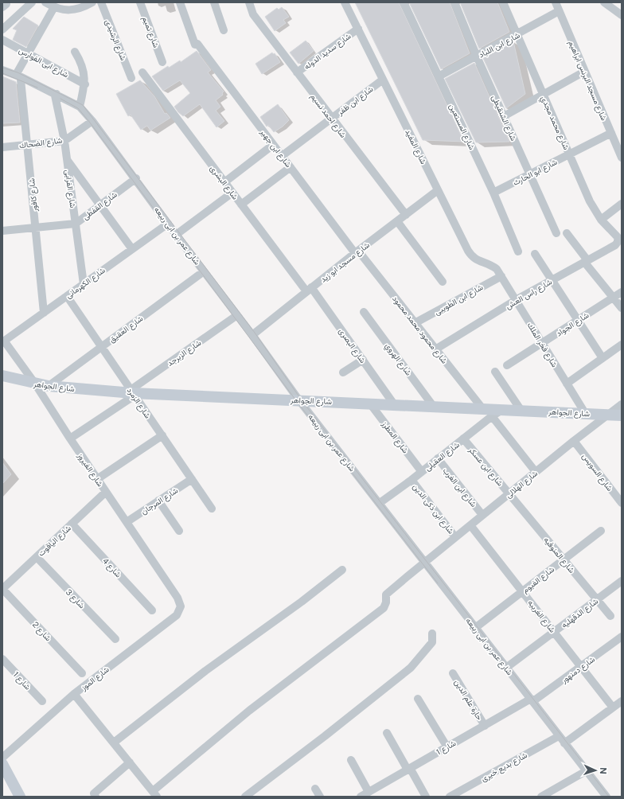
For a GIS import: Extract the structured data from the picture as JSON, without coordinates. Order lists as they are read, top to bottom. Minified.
{"streets":{"main road":["شارع الجواهر"],"street":["شارع تميم","شارع الرشيدى","شارع ابن اللباد","شارع سديد الدوله","شارع ابى الفوارس","شارع مسجد البرنس ابراهيم","شارع ابن ظفر","شارع احمد نسيم","شارع الشنقيطى","شارع محمد مجدي","شارع المستعين","شارع الضحاك","شارع المفيد","شارع ابن جهير","شارع ابو الحارث","شارع البشرى","شارع الفرابى","شارع كافور","شارع القفطى","شارع عمر بن ابى ربيعه","شارع مسجد ابو زيد","شارع الكهرمانى","شارع راس العش","شارع ابن الطويبى","شارع الجواد","شارع العقيق","شارع محمود محمد محمود","شارع فخر الملك","شارع البصرى","شارع الزبرجد","شارع الهروي","شارع الزمرد","شارع المطرز","شارع العقيلى","شارع ابن عسكر","شارع الفيروز","شارع السويس","شارع الهلالى","شارع ابن الغرب","شارع المرجان","شارع ابن ذكى الدين","شارع الياقوت","شارع المنوفيه","شارع 4","شارع الفيوم","شارع 3","شارع الدقهليه","شارع الغربيه","شارع 2","شارع دمنهور","شارع الموز","شارع 1","حارة علم الدين","شارع بديع خيرى"]},"crossings":[["شارع ابن اللباد","شارع مسجد البرنس ابراهيم"],["شارع ابن اللباد","شارع الشنقيطى"],["شارع ابن اللباد","شارع محمد مجدي"],["شارع ابن اللباد","شارع المستعين"],["شارع سديد الدوله","شارع احمد نسيم"],["شارع سديد الدوله","شارع المفيد"],["شارع مسجد البرنس ابراهيم","شارع ابو الحارث"],["شارع ابن ظفر","شارع احمد نسيم"],["شارع ابن ظفر","شارع المفيد"],["شارع ابن ظفر","شارع ابن جهير"],["شارع احمد نسيم","شارع مسجد ابو زيد"],["شارع الشنقيطى","شارع ابو الحارث"],["شارع محمد مجدي","شارع ابو الحارث"],["شارع محمد مجدي","شارع راس العش"],["شارع المستعين","شارع ابو الحارث"],["شارع الضحاك","شارع الفرابى"],["شارع الضحاك","شارع كافور"],["شارع الضحاك","شارع عمر بن ابى ربيعه"],["شارع المفيد","شارع مسجد ابو زيد"],["شارع المفيد","شارع ابن الطويبى"],["شارع المفيد","شارع فخر الملك"],["شارع ابن جهير","شارع مسجد ابو زيد"],["شارع ابن جهير","شارع محمود محمد محمود"],["شارع البشرى","شارع مسجد ابو زيد"],["شارع البشرى","شارع البصرى"],["شارع الفرابى","شارع القفطى"],["شارع الفرابى","شارع عمر بن ابى ربيعه"],["شارع الفرابى","شارع الكهرمانى"],["شارع كافور","شارع القفطى"],["شارع كافور","شارع عمر بن ابى ربيعه"],["شارع كافور","شارع الكهرمانى"],["شارع القفطى","شارع عمر بن ابى ربيعه"],["شارع عمر بن ابى ربيعه","شارع مسجد ابو زيد"],["شارع عمر بن ابى ربيعه","شارع الكهرمانى"],["شارع عمر بن ابى ربيعه","شارع العقيق"],["شارع عمر بن ابى ربيعه","شارع الزبرجد"],["شارع عمر بن ابى ربيعه","شارع الجواهر"],["شارع عمر بن ابى ربيعه","شارع العقيلى"],["شارع عمر بن ابى ربيعه","شارع الهلالى"],["شارع عمر بن ابى ربيعه","شارع الفيوم"],["شارع عمر بن ابى ربيعه","شارع الدقهليه"],["شارع عمر بن ابى ربيعه","شارع دمنهور"],["شارع عمر بن ابى ربيعه","شارع 1"],["شارع عمر بن ابى ربيعه","شارع بديع خيرى"],["شارع مسجد ابو زيد","شارع محمود محمد محمود"],["شارع مسجد ابو زيد","شارع البصرى"],["شارع الكهرمانى","شارع الزمرد"],["شارع الكهرمانى","شارع الفيروز"],["شارع راس العش","شارع محمود محمد محمود"],["شارع راس العش","شارع فخر الملك"],["شارع ابن الطويبى","شارع محمود محمد محمود"],["شارع ابن الطويبى","شارع فخر الملك"],["شارع الجواد","شارع فخر الملك"],["شارع العقيق","شارع الجواهر"],["شارع العقيق","شارع الزمرد"],["شارع محمود محمد محمود","شارع الجواهر"],["شارع فخر الملك","شارع الجواهر"],["شارع البصرى","شارع الجواهر"],["شارع الزبرجد","شارع الجواهر"],["شارع الزبرجد","شارع الزمرد"],["شارع الزبرجد","شارع الفيروز"],["شارع الهروي","شارع الجواهر"],["شارع الجواهر","شارع الزمرد"],["شارع الجواهر","شارع المطرز"],["شارع الجواهر","شارع العقيلى"],["شارع الجواهر","شارع الفيروز"],["شارع الجواهر","شارع الهلالى"],["شارع الزمرد","شارع المرجان"],["شارع المطرز","شارع العقيلى"],["شارع العقيلى","شارع ابن عسكر"],["شارع العقيلى","شارع ابن الغرب"],["شارع العقيلى","شارع ابن ذكى الدين"],["شارع ابن عسكر","شارع الهلالى"],["شارع ابن عسكر","شارع المنوفيه"],["شارع الفيروز","شارع المرجان"],["شارع الفيروز","شارع الياقوت"],["شارع الفيروز","شارع الموز"],["شارع السويس","شارع الهلالى"],["شارع الهلالى","شارع ابن الغرب"],["شارع الهلالى","شارع ابن ذكى الدين"],["شارع الهلالى","شارع المنوفيه"],["شارع الهلالى","شارع الغربيه"],["شارع الياقوت","شارع 4"],["شارع الياقوت","شارع 3"],["شارع الياقوت","شارع 2"],["شارع المنوفيه","شارع الفيوم"],["شارع المنوفيه","شارع الدقهليه"],["شارع الفيوم","شارع الغربيه"],["شارع الدقهليه","شارع الغربيه"],["شارع الغربيه","شارع دمنهور"],["شارع دمنهور","شارع 1"],["شارع 1","حارة علم الدين"]],"north":"right"}
